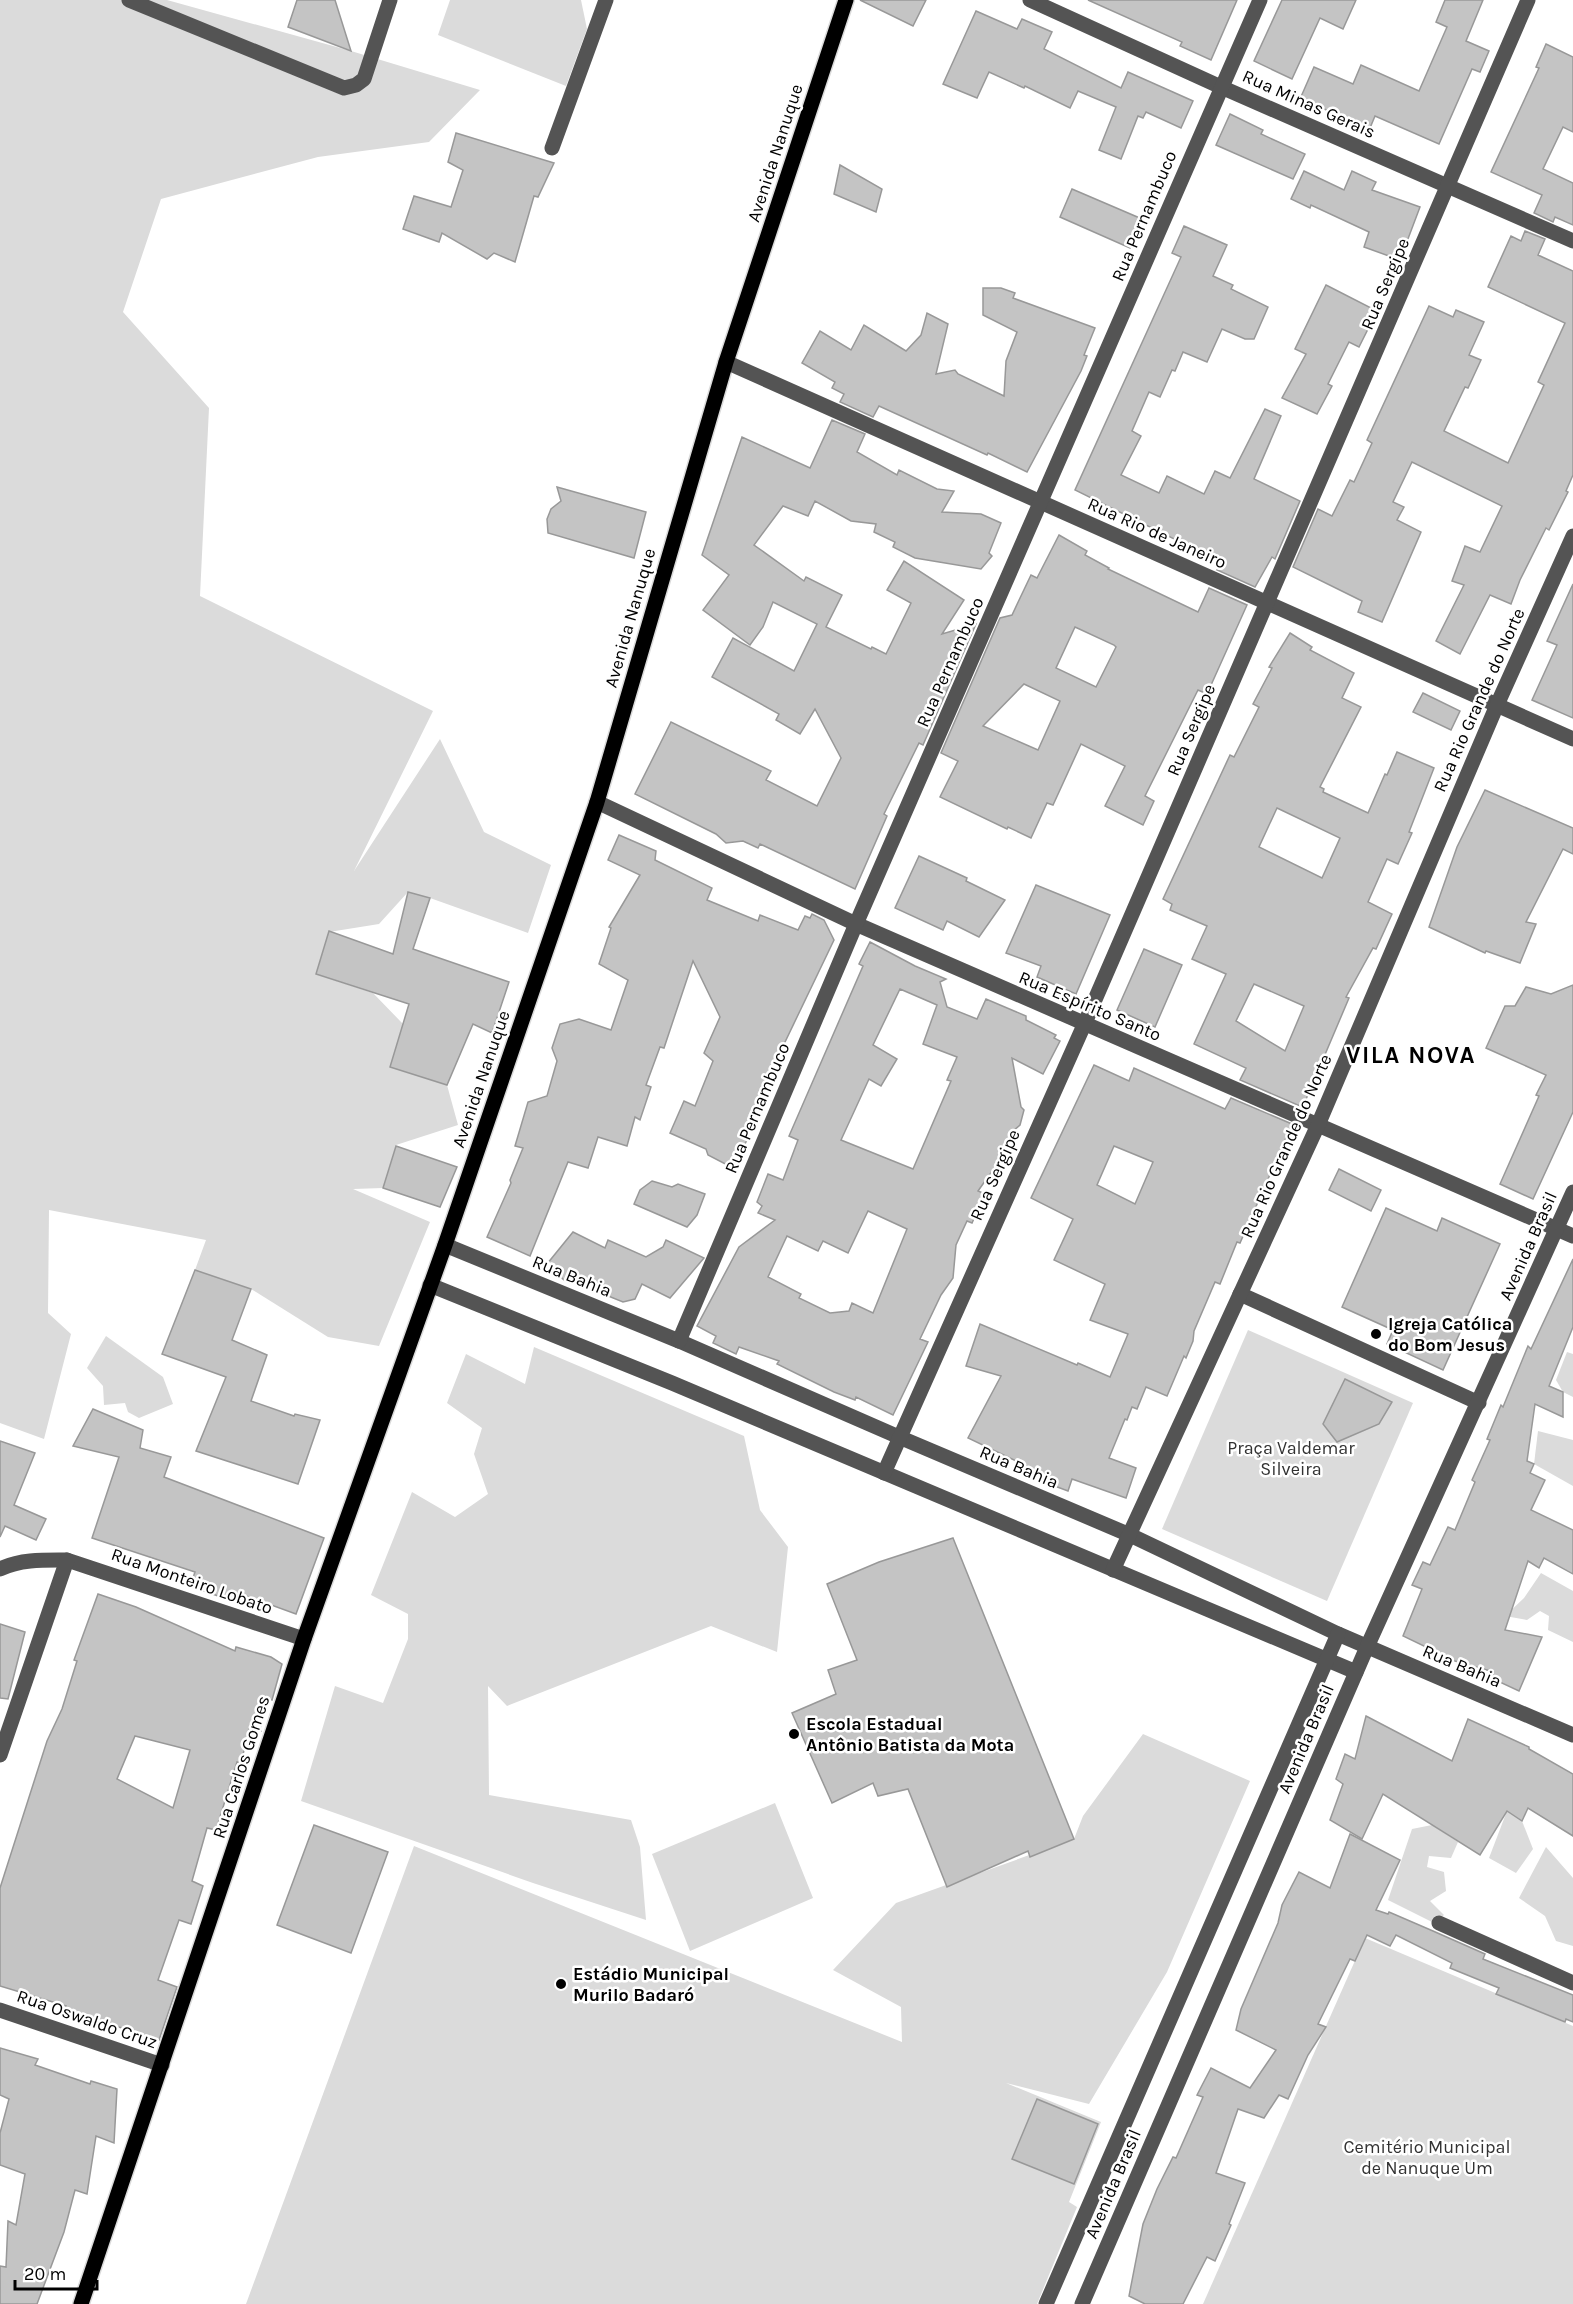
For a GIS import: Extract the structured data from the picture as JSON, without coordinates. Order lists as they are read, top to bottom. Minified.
{"streets":{"main road":["Avenida Nanuque","Rua Carlos Gomes"],"street":["Rua Minas Gerais","Rua Pernambuco","Rua Sergipe","Rua Rio de Janeiro","Rua Rio Grande do Norte","Rua Espírito Santo","Avenida Brasil","Rua Bahia","Rua Monteiro Lobato","Rua Oswaldo Cruz"]},"crossings":[["Rua Minas Gerais","Rua Pernambuco"],["Rua Minas Gerais","Rua Sergipe"],["Avenida Nanuque","Rua Rio de Janeiro"],["Avenida Nanuque","Rua Espírito Santo"],["Avenida Nanuque","Rua Bahia"],["Avenida Nanuque","Rua Carlos Gomes"],["Rua Pernambuco","Rua Rio de Janeiro"],["Rua Pernambuco","Rua Espírito Santo"],["Rua Pernambuco","Rua Bahia"],["Rua Sergipe","Rua Rio de Janeiro"],["Rua Sergipe","Rua Espírito Santo"],["Rua Sergipe","Rua Bahia"],["Rua Rio de Janeiro","Rua Rio Grande do Norte"],["Rua Rio Grande do Norte","Rua Espírito Santo"],["Rua Rio Grande do Norte","Rua Bahia"],["Rua Espírito Santo","Avenida Brasil"],["Avenida Brasil","Rua Bahia"],["Rua Bahia","Rua Carlos Gomes"],["Rua Monteiro Lobato","Rua Carlos Gomes"],["Rua Carlos Gomes","Rua Oswaldo Cruz"]],"districts":["VILA NOVA"],"parks":["Praça Valdemar Silveira","Cemitério Municipal de Nanuque Um"],"places":["Igreja Católica do Bom Jesus","Escola Estadual Antônio Batista da Mota","Estádio Municipal Murilo Badaró"],"scale_bar":"20 m"}
